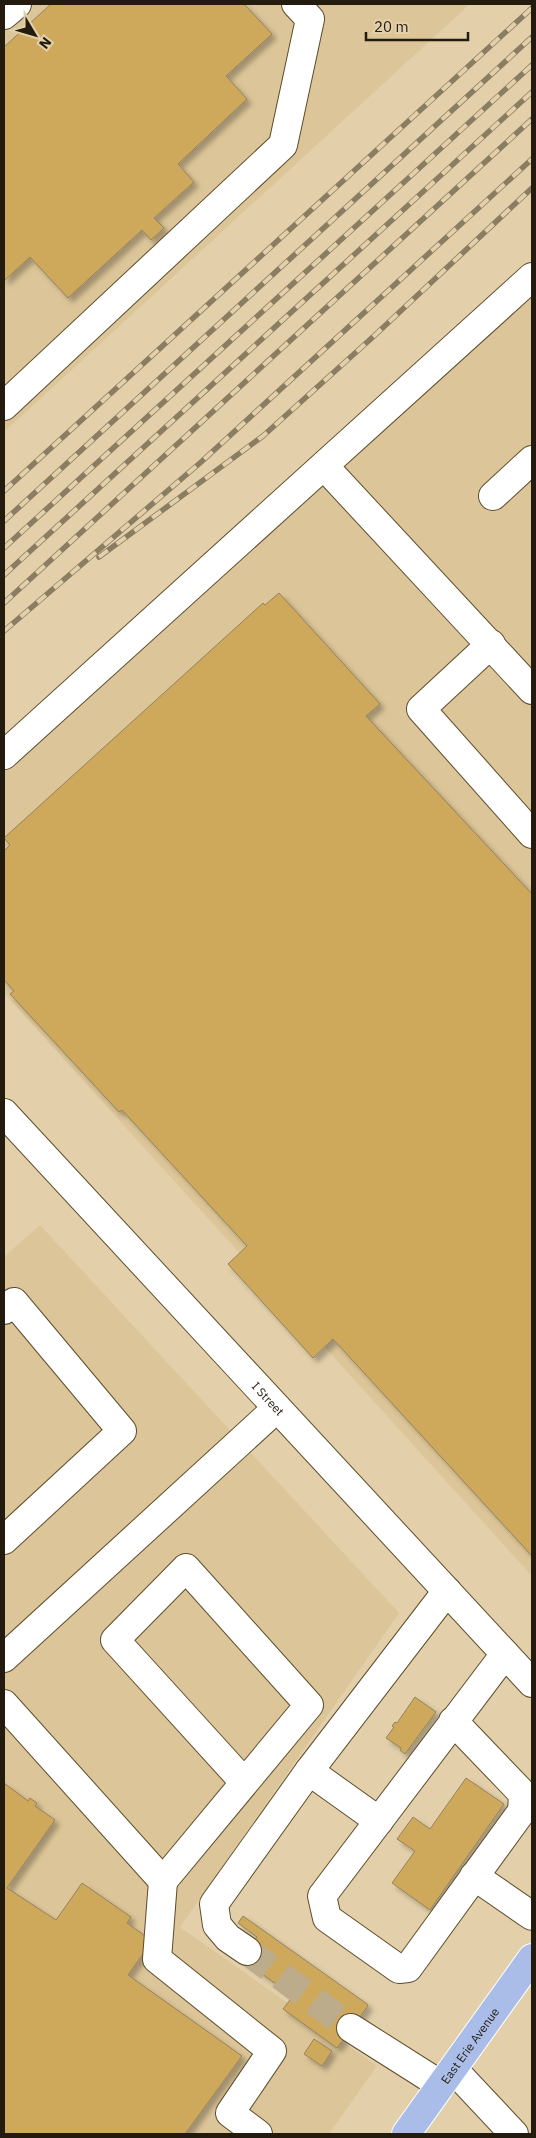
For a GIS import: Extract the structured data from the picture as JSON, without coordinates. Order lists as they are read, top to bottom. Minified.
{"streets":{"main road":["East Erie Avenue"],"street":["I Street"]},"scale_bar":"20 m","north":"bottom right"}
